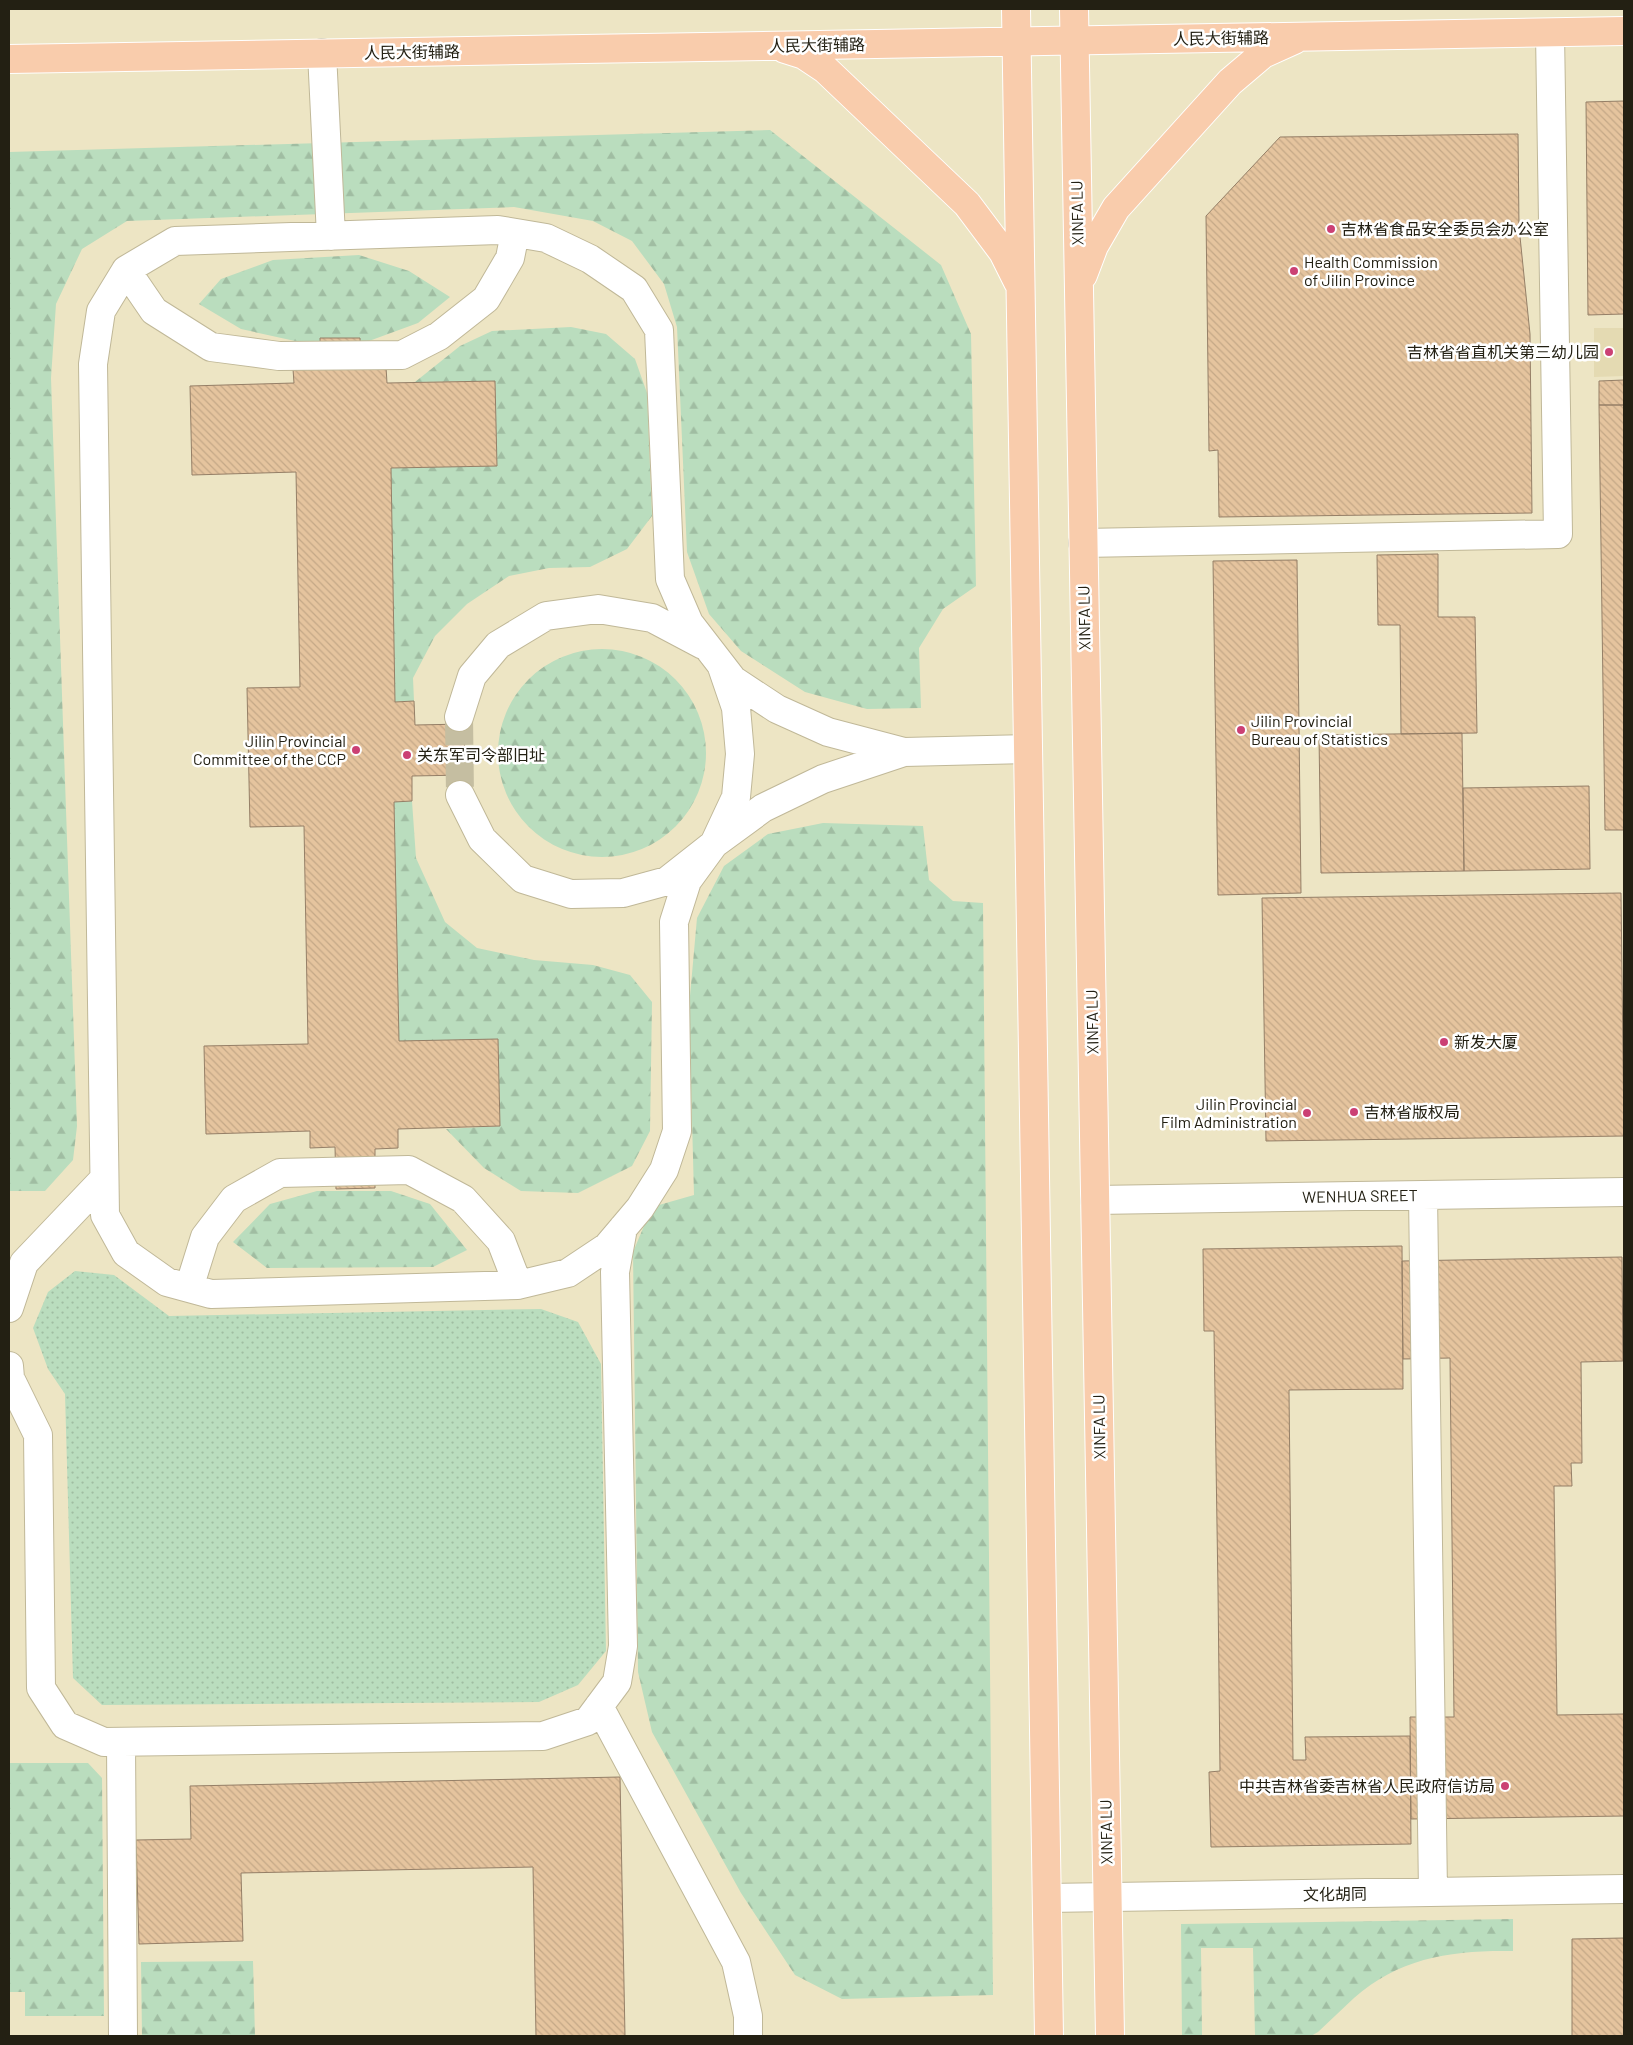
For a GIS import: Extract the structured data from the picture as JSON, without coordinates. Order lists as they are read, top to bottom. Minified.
{"streets":{"main road":["人民大街辅路","XINFA LU"],"street":["WENHUA SREET","文化胡同"]},"crossings":[["人民大街辅路","XINFA LU"],["XINFA LU","WENHUA SREET"],["XINFA LU","文化胡同"]],"places":["吉林省食品安全委员会办公室","Health Commission of Jilin Province","吉林省省直机关第三幼儿园","Jilin Provincial Bureau of Statistics","Jilin Provincial Committee of the CCP","关东军司令部旧址","新发大厦","吉林省版权局","Jilin Provincial Film Administration","中共吉林省委吉林省人民政府信访局"]}
